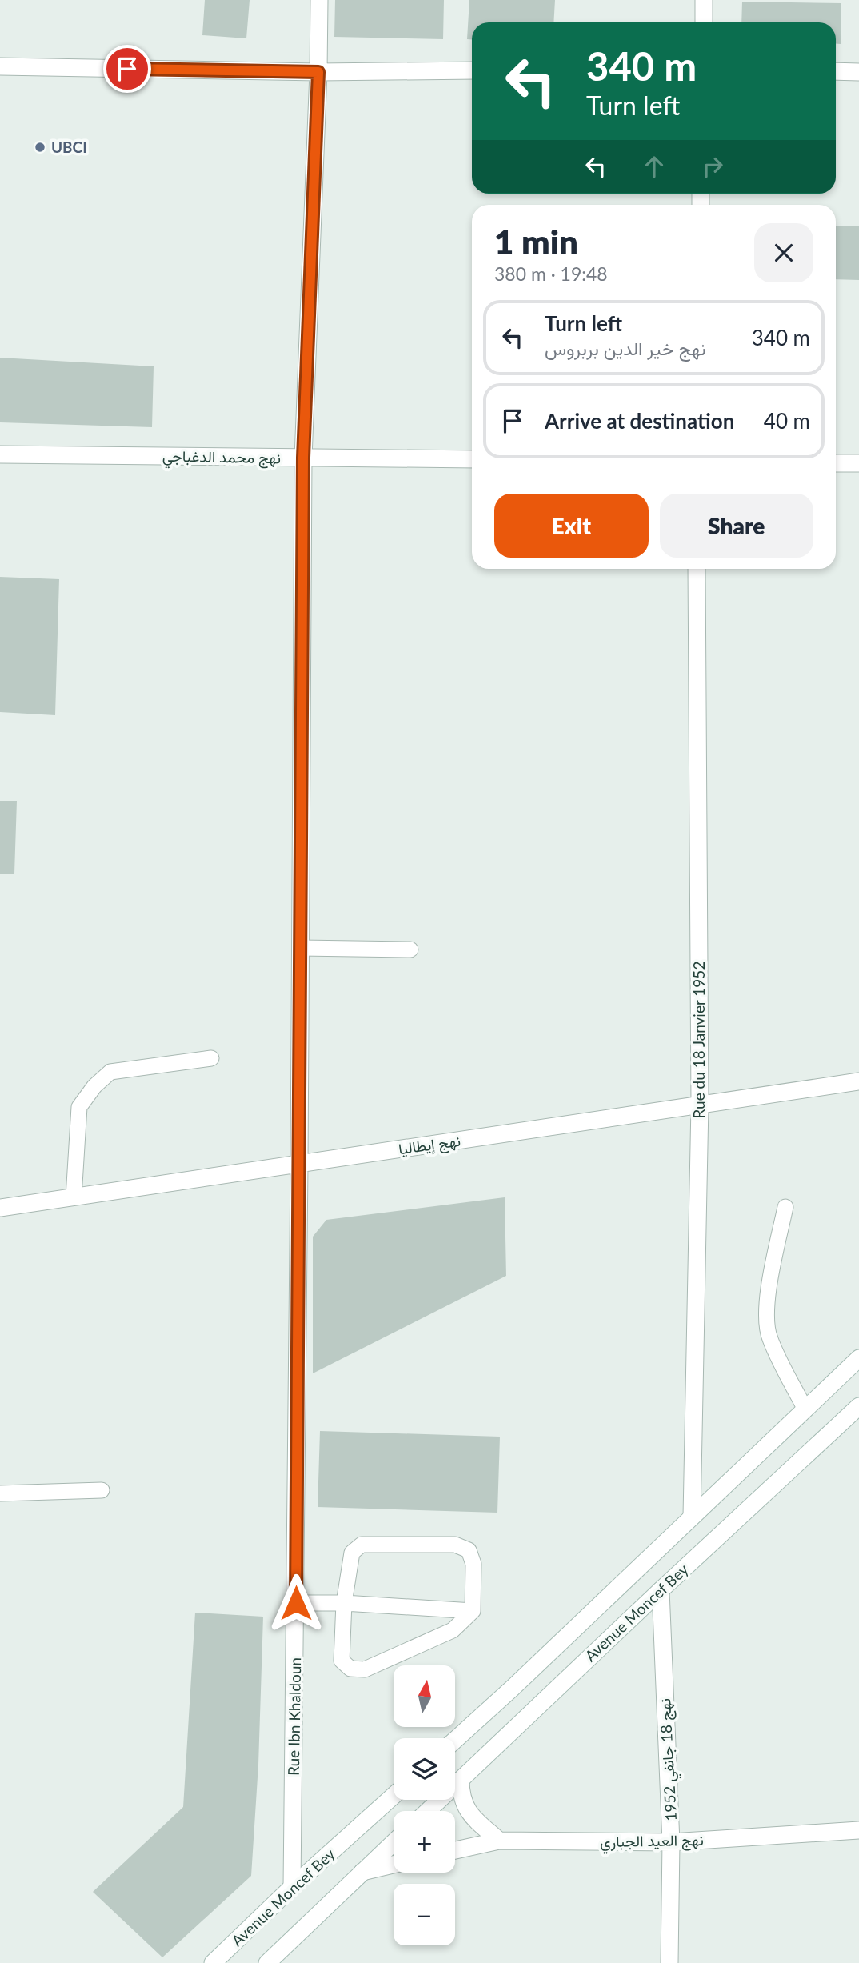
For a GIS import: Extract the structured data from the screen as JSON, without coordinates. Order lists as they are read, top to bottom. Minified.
{"streets":{"street":["نهج محمد الدغباجي","Rue du 18 Janvier 1952","نهج إيطاليا","Avenue Moncef Bey","Rue Ibn Khaldoun","نهج 18 جانفي 1952","نهج العيد الجباري"]},"crossings":[["نهج محمد الدغباجي","Rue Ibn Khaldoun"],["Rue du 18 Janvier 1952","نهج إيطاليا"],["Rue du 18 Janvier 1952","Avenue Moncef Bey"],["نهج إيطاليا","Rue Ibn Khaldoun"],["Avenue Moncef Bey","Rue Ibn Khaldoun"],["Avenue Moncef Bey","نهج 18 جانفي 1952"],["نهج 18 جانفي 1952","نهج العيد الجباري"]],"places":["UBCI"],"north":"top","page":{"turn":["340 m","Turn left"],"heading":["1 min","380 m · 19:48"],"list":[{"name":"Turn left","note":"نهج خير الدين بربروس","value":"340 m"},{"name":"Arrive at destination","value":"40 m"}],"buttons":["Exit","Share"],"map_buttons":["+","−"]}}
